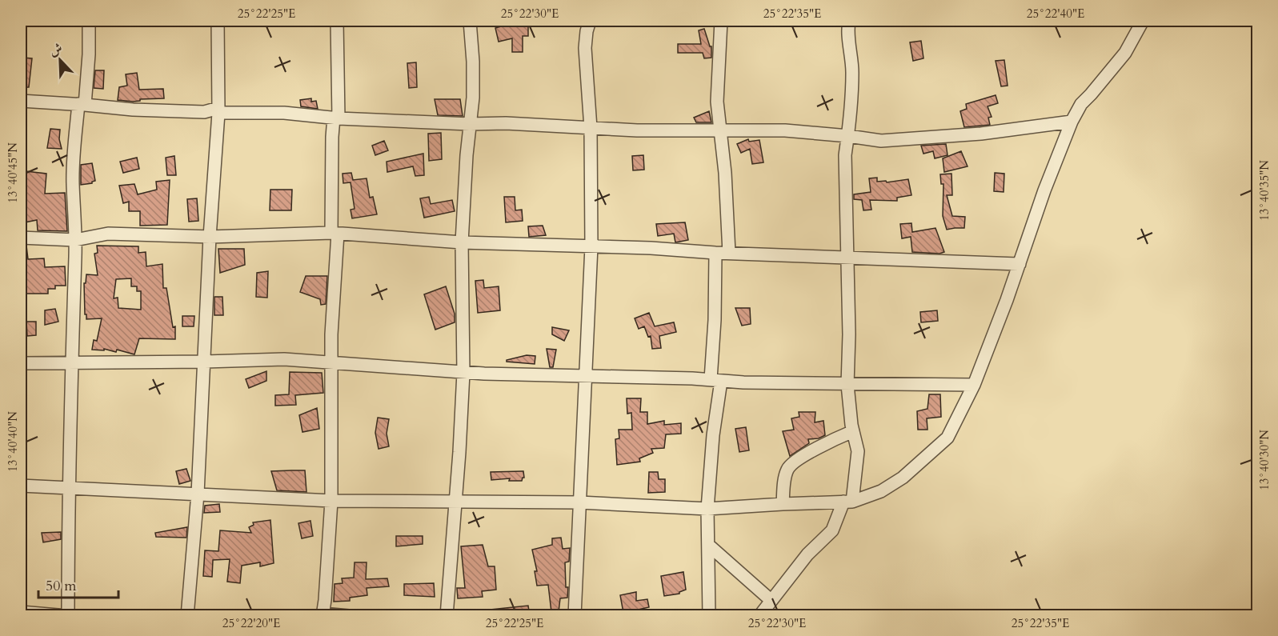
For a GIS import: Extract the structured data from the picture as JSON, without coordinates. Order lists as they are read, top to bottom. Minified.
{"scale_bar":"50 m","north":"top left","coordinates":["25°22'25\"E","25°22'30\"E","25°22'35\"E","25°22'40\"E","13°40'45\"N","13°40'35\"N","13°40'40\"N","13°40'30\"N","25°22'20\"E"]}
